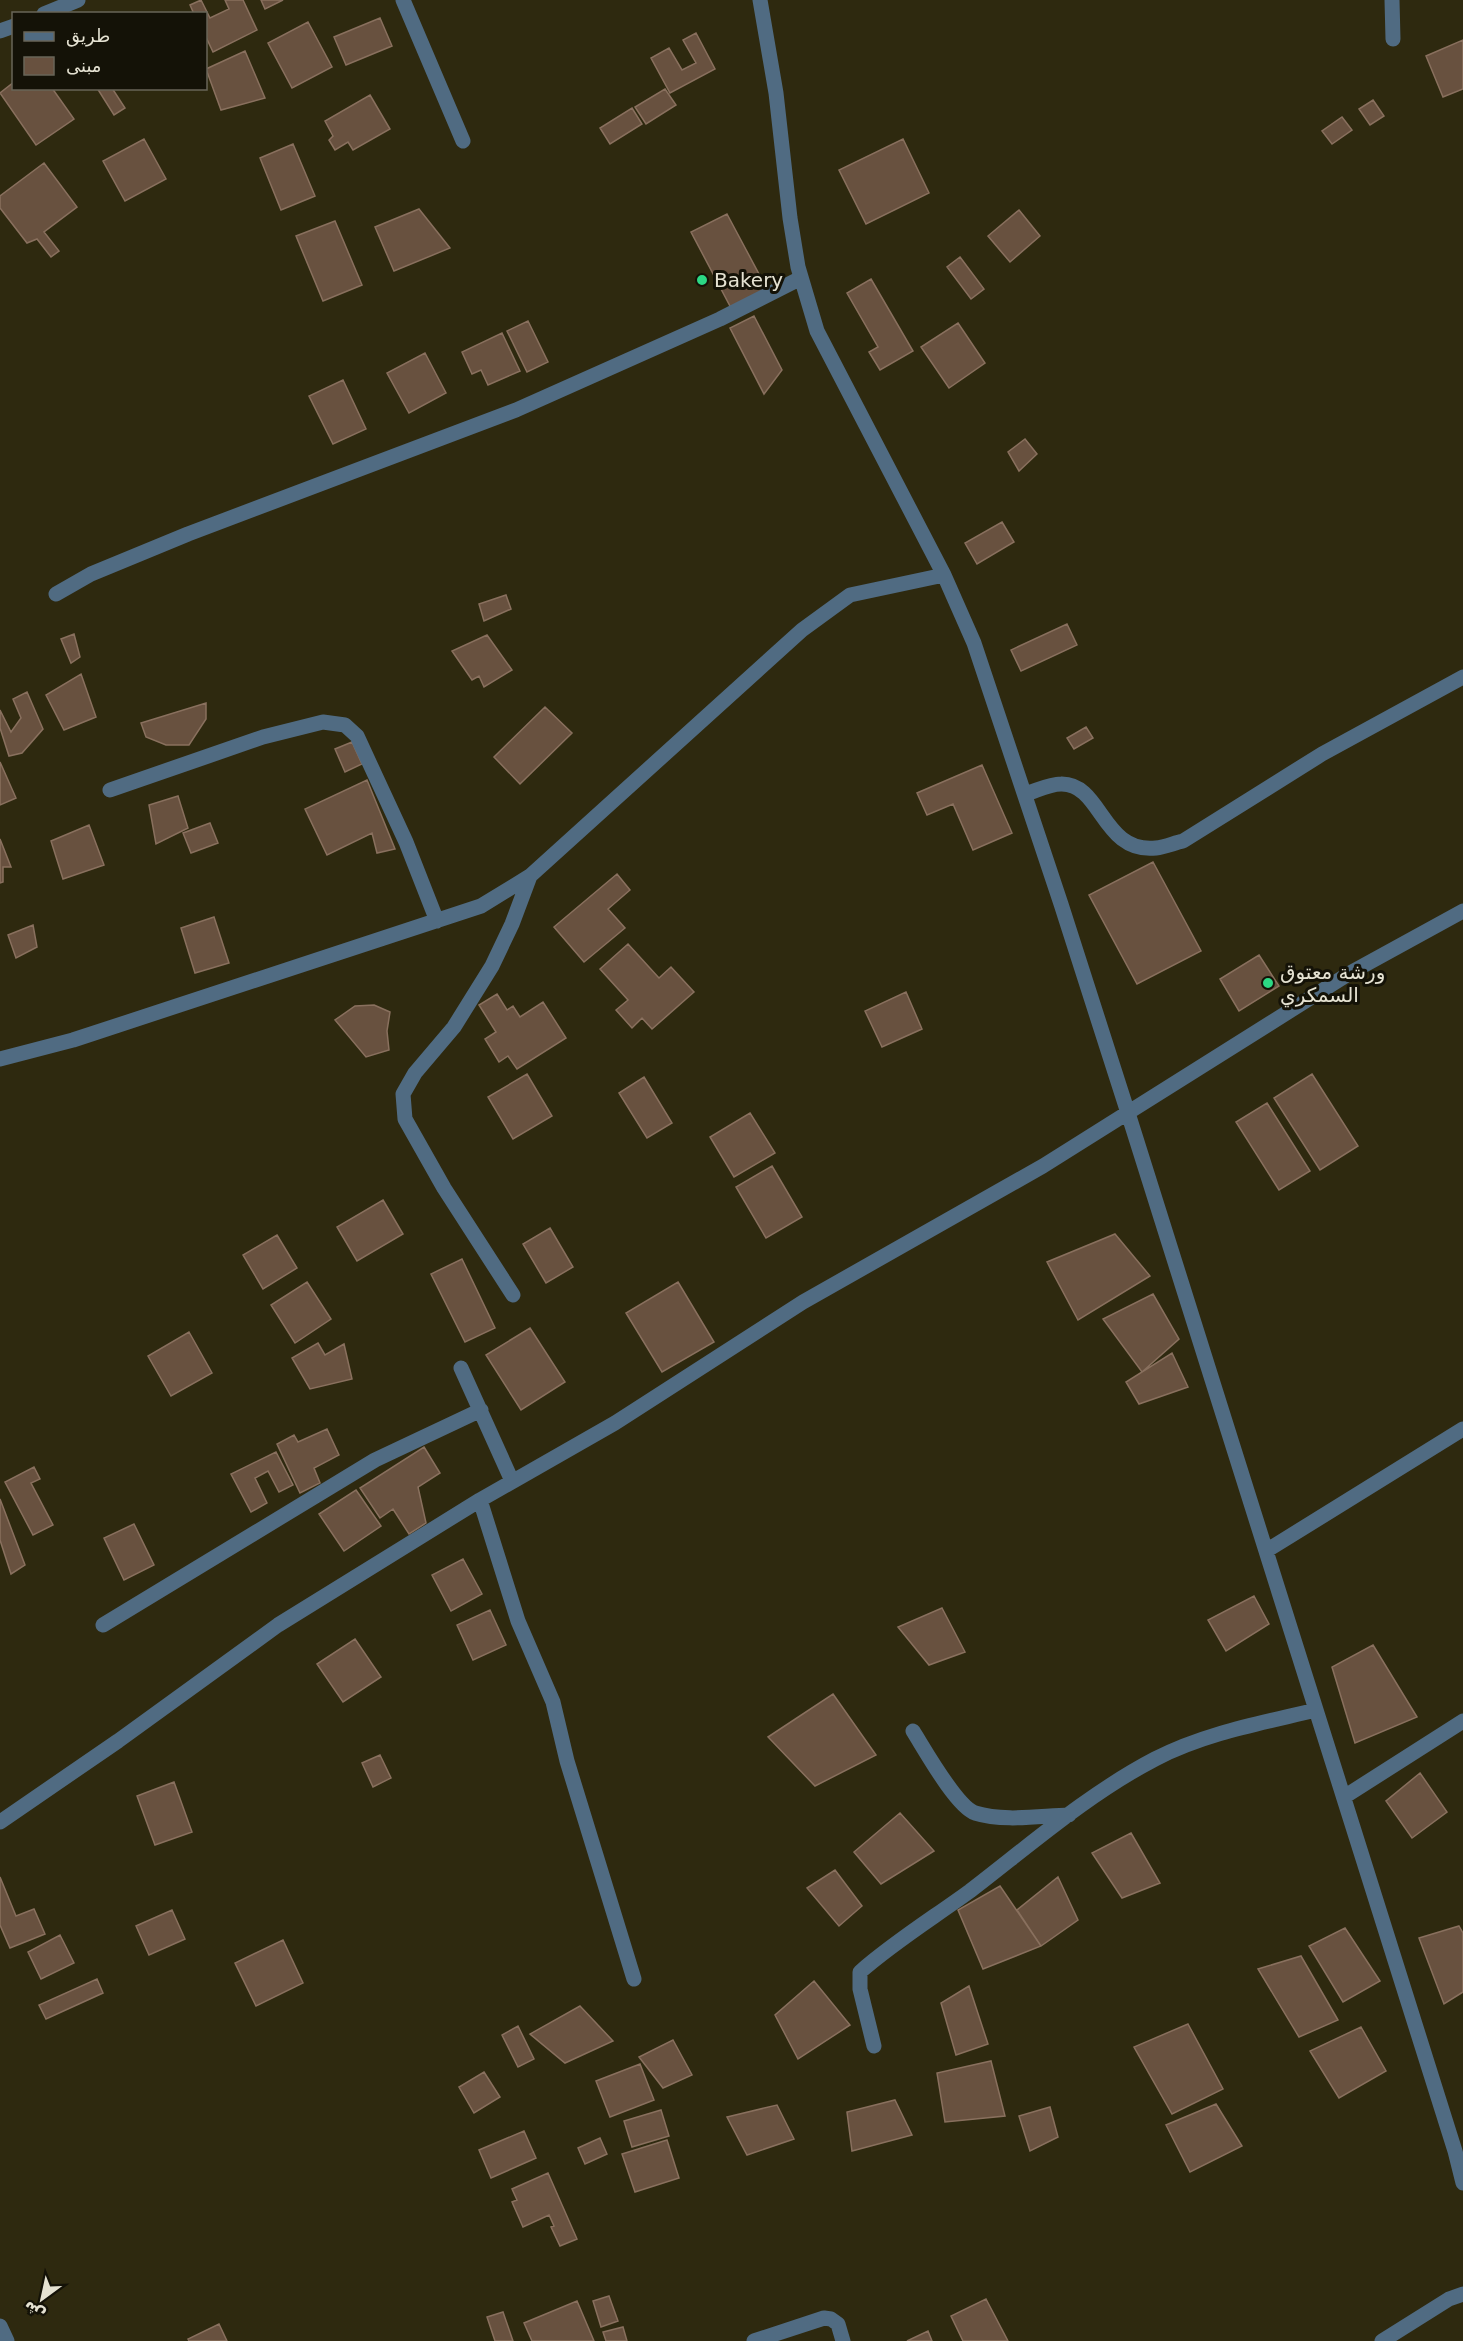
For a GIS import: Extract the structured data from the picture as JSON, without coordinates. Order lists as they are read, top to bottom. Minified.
{"places":["Bakery","ورشة معتوق السمكري"],"legend":["طريق","مبنى"],"north":"bottom left"}
